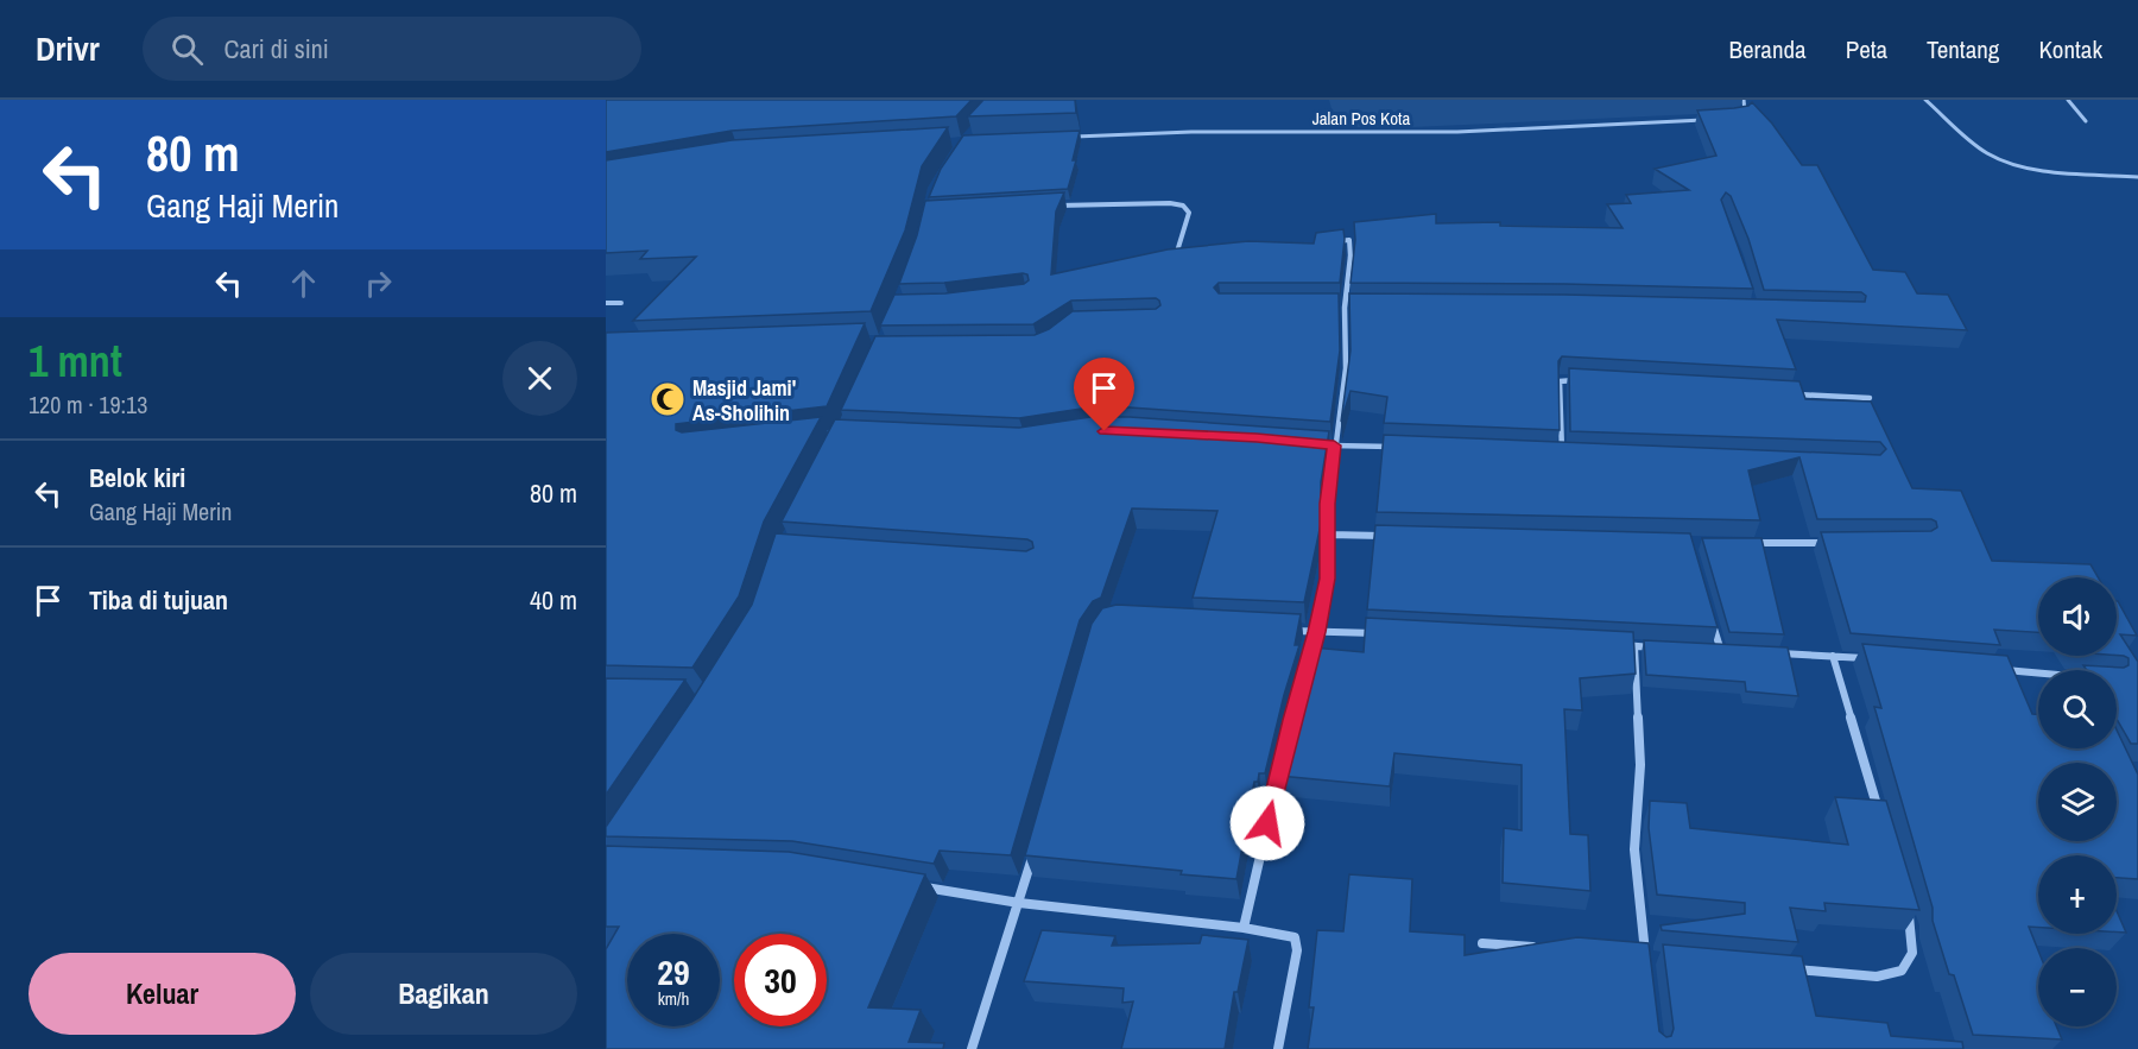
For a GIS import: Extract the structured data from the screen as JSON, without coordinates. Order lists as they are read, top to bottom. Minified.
{"streets":{"lane":["Jalan Pos Kota"]},"places":{"mosque":["Masjid Jami' As-Sholihin"]},"page":{"header":"Drivr","search":"Cari di sini","nav":["Beranda","Peta","Tentang","Kontak"],"turn":["80 m","Gang Haji Merin"],"heading":["1 mnt","120 m · 19:13"],"list":[{"name":"Belok kiri","note":"Gang Haji Merin","value":"80 m"},{"name":"Tiba di tujuan","value":"40 m"}],"map_buttons":["+","−"],"speed":"29 km/h","limit":"30","buttons":["Keluar","Bagikan"]}}
